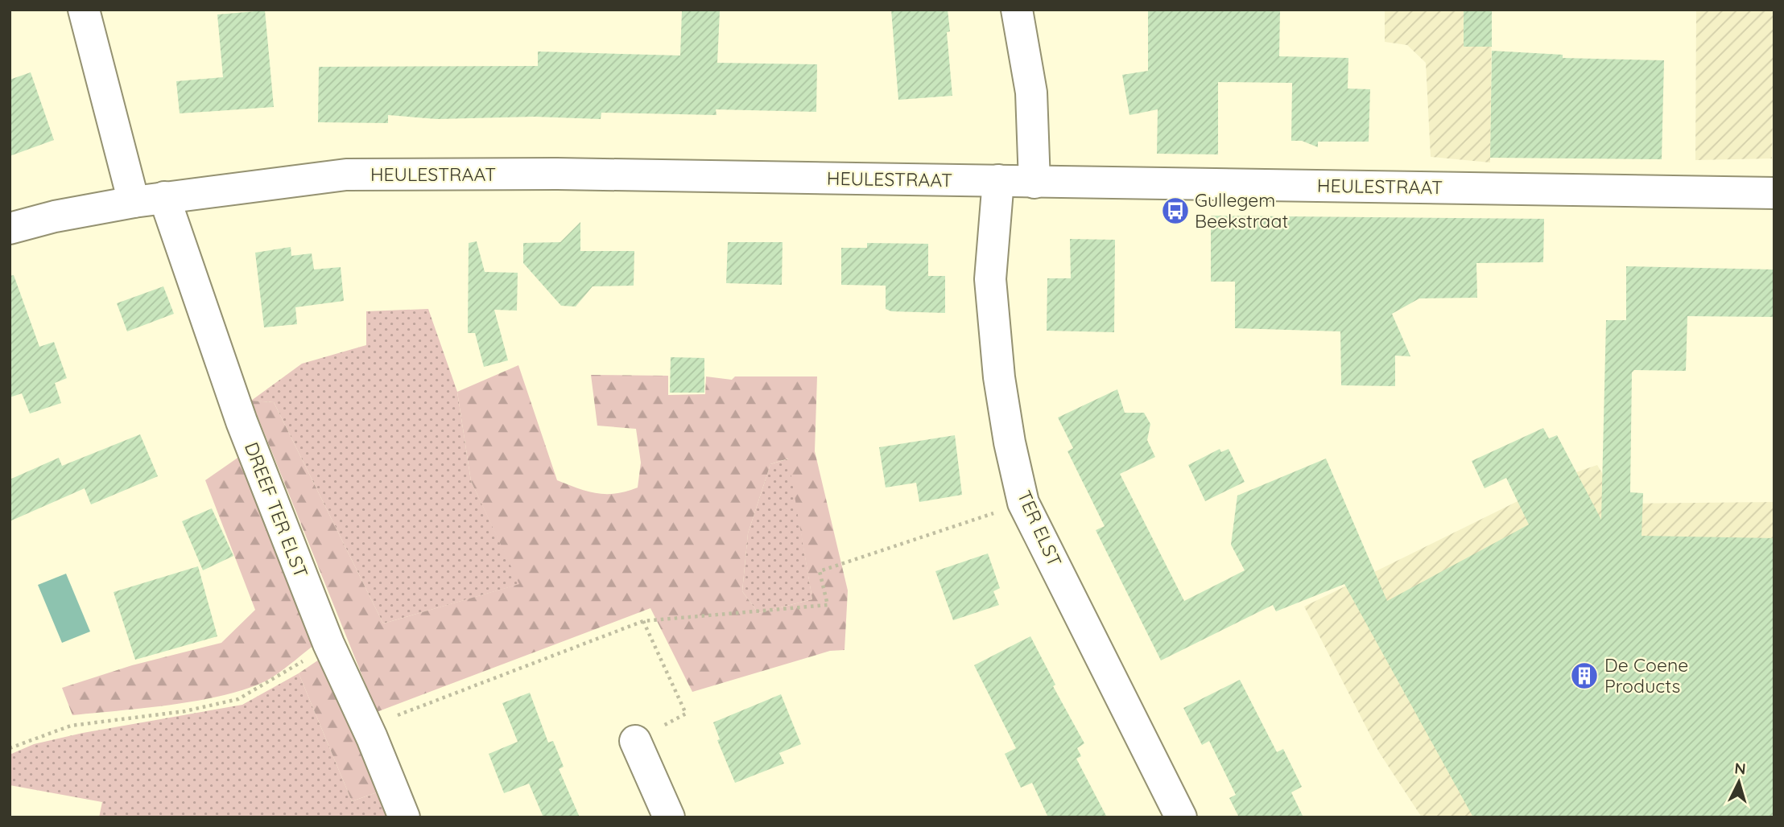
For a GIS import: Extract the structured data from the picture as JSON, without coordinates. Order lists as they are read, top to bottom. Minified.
{"streets":{"street":["HEULESTRAAT","DREEF TER ELST","TER ELST"]},"crossings":[["HEULESTRAAT","DREEF TER ELST"],["HEULESTRAAT","TER ELST"]],"places":{"bus stop":["Gullegem Beekstraat"],"building":["De Coene Products"]},"north":"top"}
